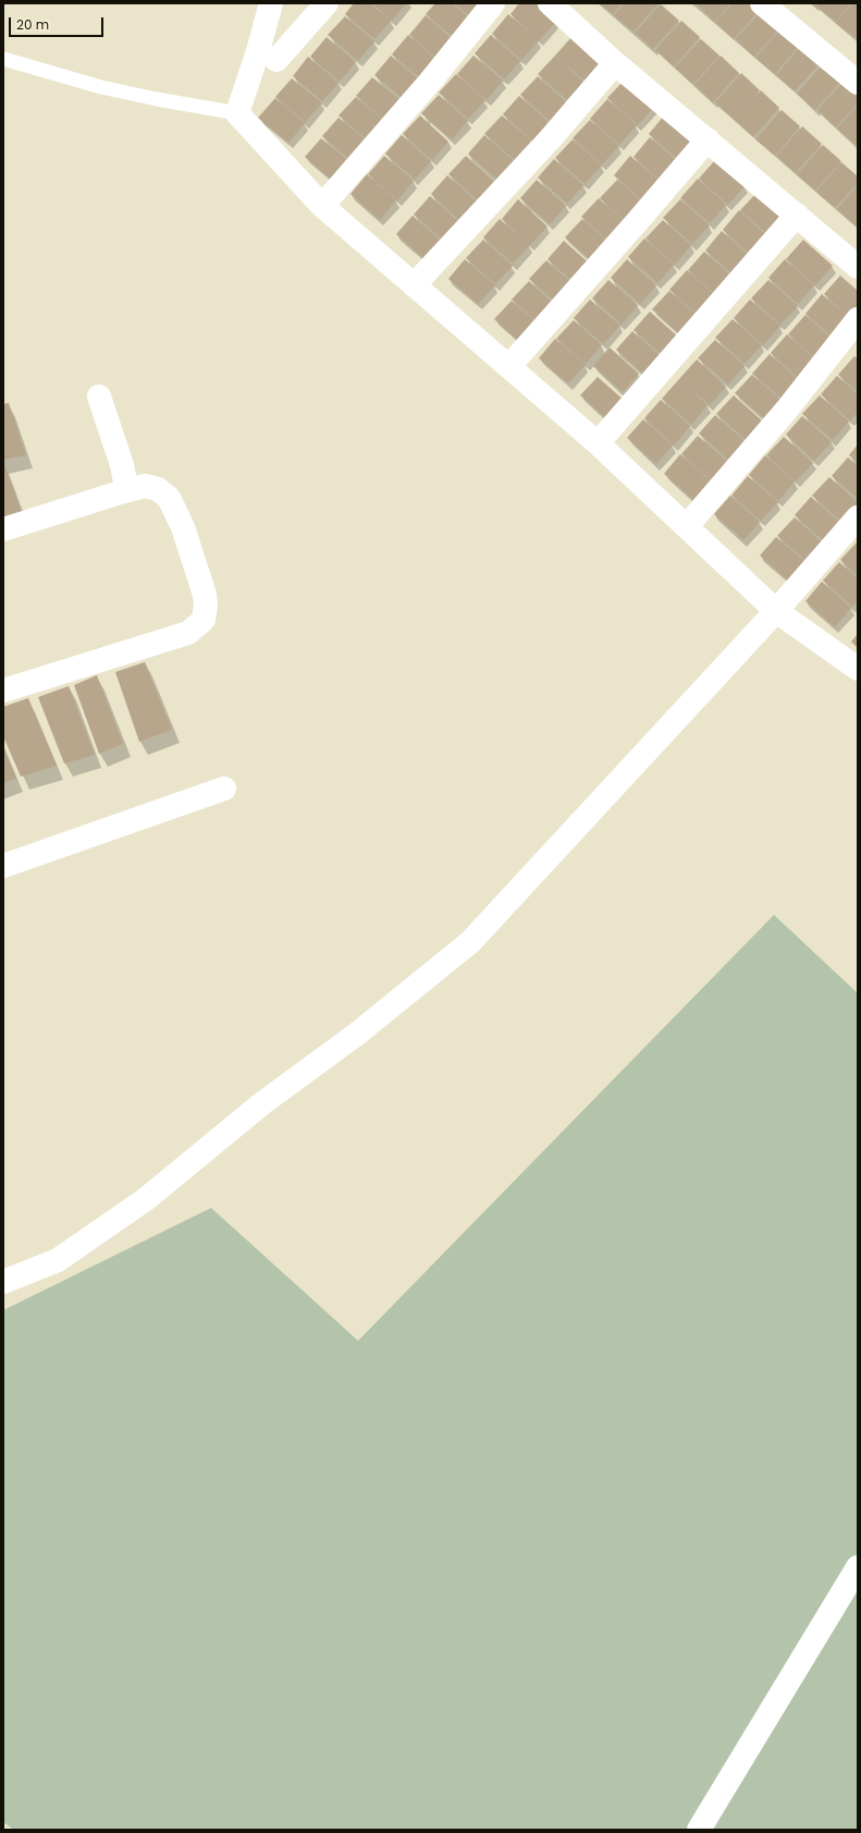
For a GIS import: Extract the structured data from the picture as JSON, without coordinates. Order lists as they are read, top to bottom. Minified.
{"scale_bar":"20 m"}
